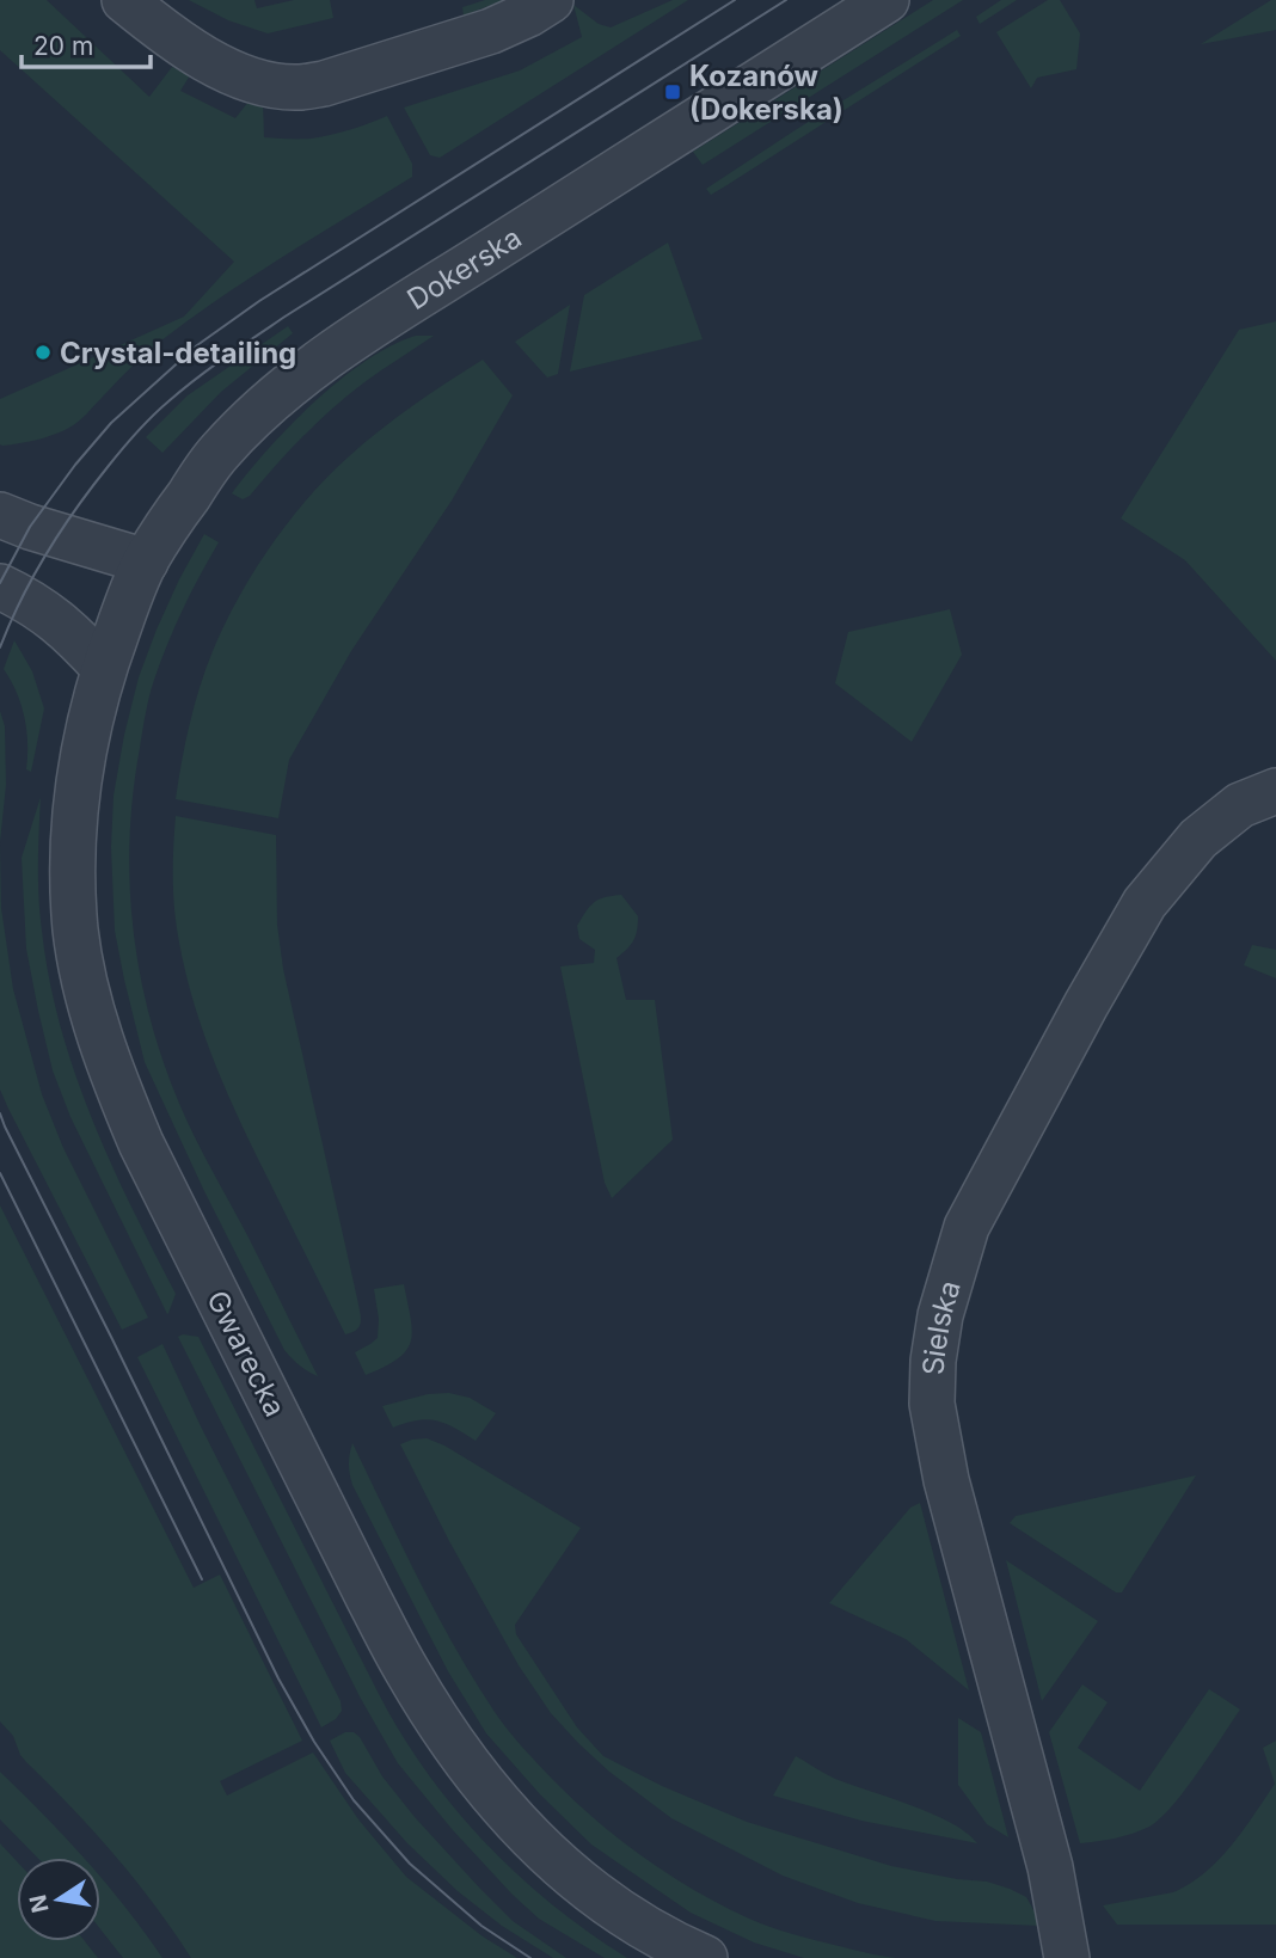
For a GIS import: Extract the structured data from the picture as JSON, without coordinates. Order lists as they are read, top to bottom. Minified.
{"streets":{"street":["Dokerska","Sielska","Gwarecka"]},"crossings":[["Dokerska","Gwarecka"]],"places":{"transit":["Kozanów (Dokerska)"],"other":["Crystal-detailing"]},"scale_bar":"20 m","north":"left"}
